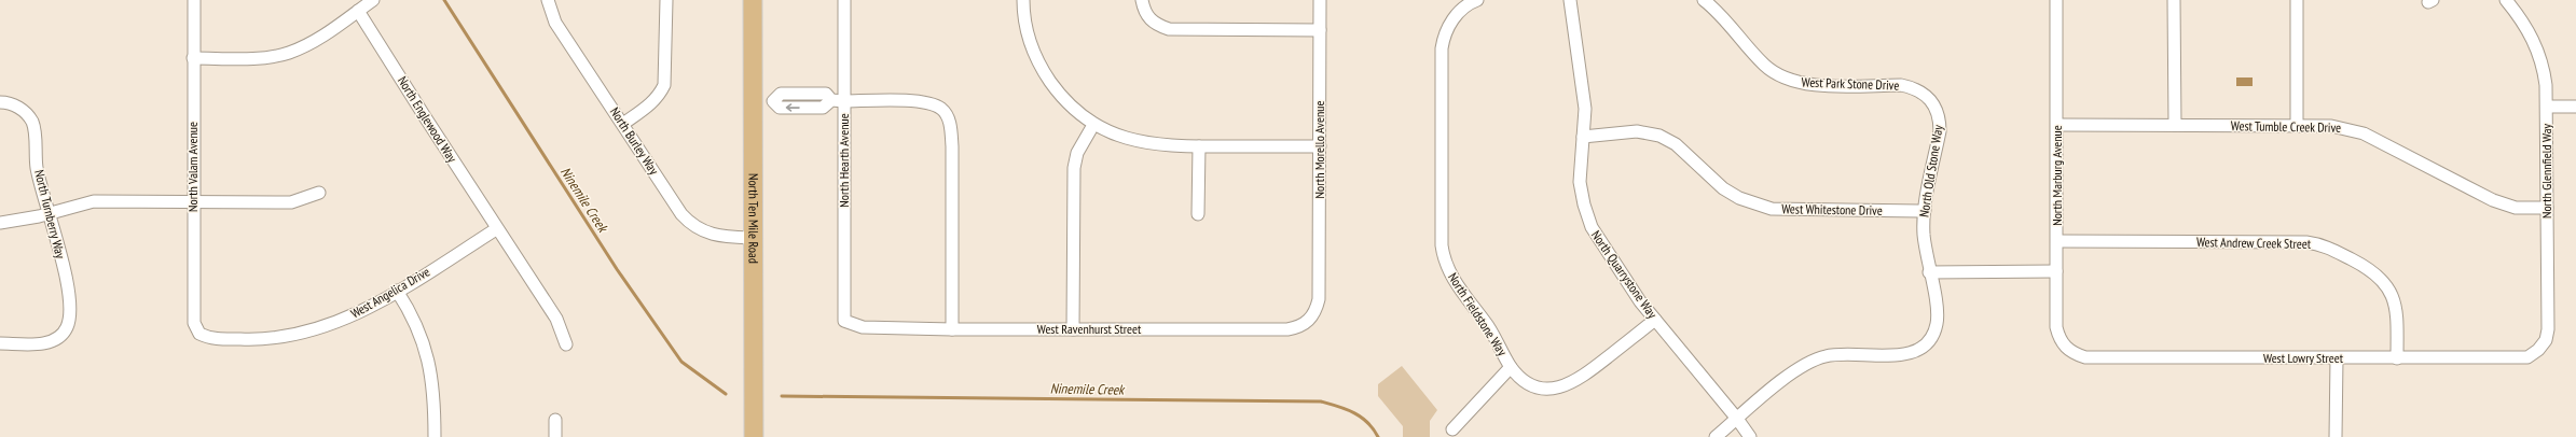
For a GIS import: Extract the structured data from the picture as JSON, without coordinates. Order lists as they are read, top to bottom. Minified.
{"streets":{"main road":["North Ten Mile Road"],"street":["West Park Stone Drive","North Englewood Way","West Tumble Creek Drive","North Burley Way","North Morello Avenue","North Hearth Avenue","North Valam Avenue","North Old Stone Way","North Glennfield Way","North Marburg Avenue","West Whitestone Drive","North Turnberry Way","West Andrew Creek Street","North Quarrystone Way","West Angelica Drive","North Fieldstone Way","West Ravenhurst Street","West Lowry Street"]},"crossings":[["West Park Stone Drive","North Old Stone Way"],["North Englewood Way","West Angelica Drive"],["West Tumble Creek Drive","North Glennfield Way"],["West Tumble Creek Drive","North Marburg Avenue"],["North Burley Way","North Ten Mile Road"],["North Morello Avenue","West Ravenhurst Street"],["North Hearth Avenue","West Ravenhurst Street"],["North Valam Avenue","West Angelica Drive"],["North Old Stone Way","West Whitestone Drive"],["North Old Stone Way","North Quarrystone Way"],["North Glennfield Way","West Lowry Street"],["North Marburg Avenue","West Andrew Creek Street"],["North Marburg Avenue","West Lowry Street"],["West Whitestone Drive","North Quarrystone Way"],["West Andrew Creek Street","West Lowry Street"],["North Quarrystone Way","North Fieldstone Way"]],"water":["Ninemile Creek"]}
